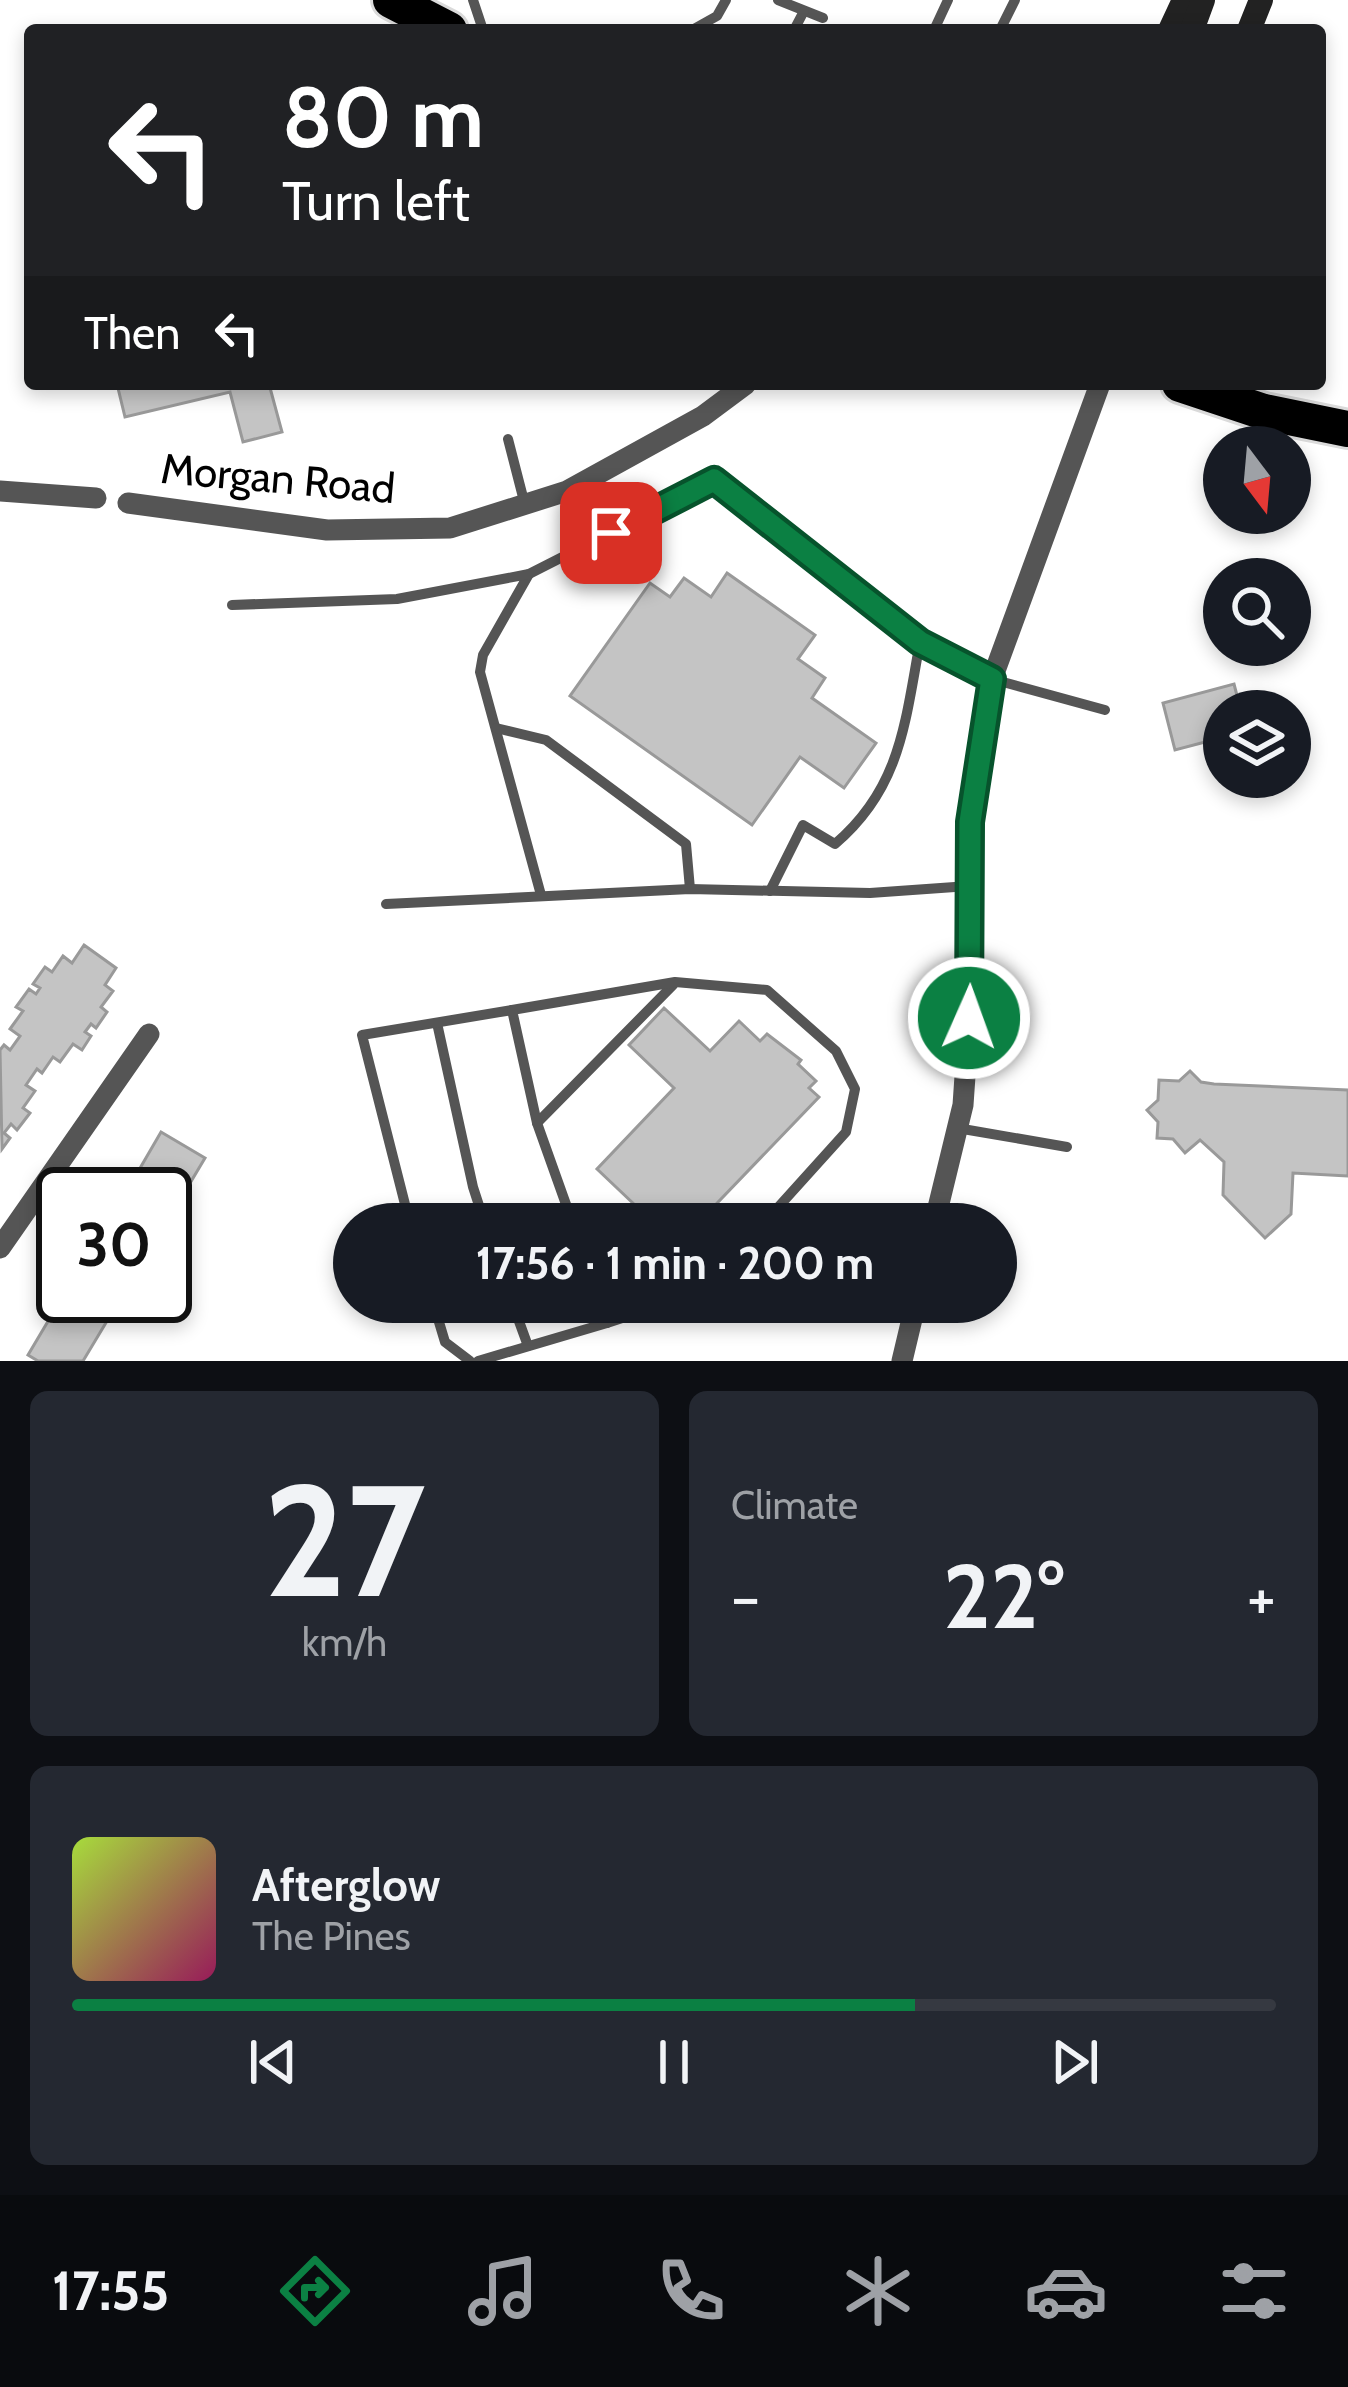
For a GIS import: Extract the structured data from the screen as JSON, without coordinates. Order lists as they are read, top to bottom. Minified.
{"streets":{"street":["Morgan Road"]},"north":"bottom","page":{"turn":["80 m","Turn left"],"then":"Then","limit":"30","trip":"17:56 · 1 min · 200 m","tile":[["27","km/h"],"Climate"],"heat":["−","22°","+"],"song":["Afterglow","The Pines"],"tabs":"17:55"}}
